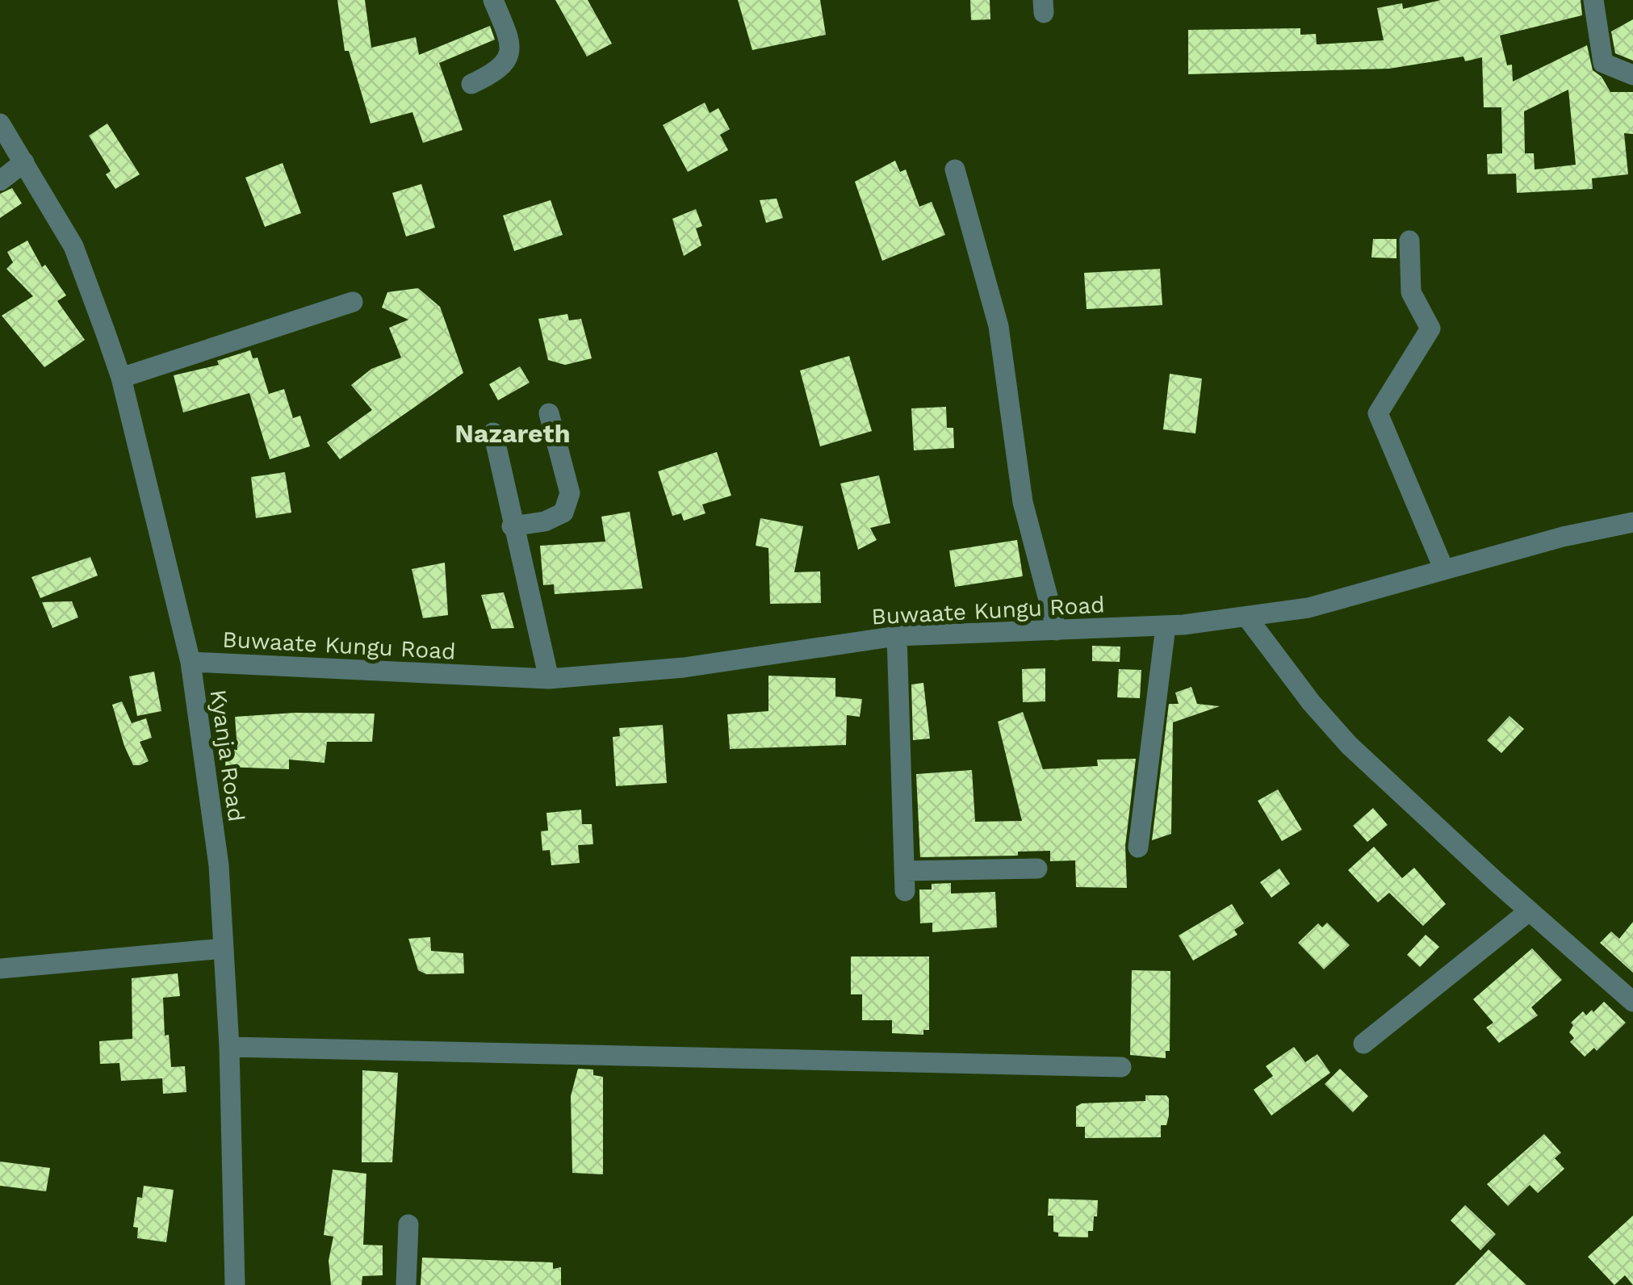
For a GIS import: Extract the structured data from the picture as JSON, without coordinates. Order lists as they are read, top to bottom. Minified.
{"streets":{"street":["Buwaate Kungu Road","Kyanja Road"]},"crossings":[["Buwaate Kungu Road","Kyanja Road"]],"districts":["Nazareth"]}
